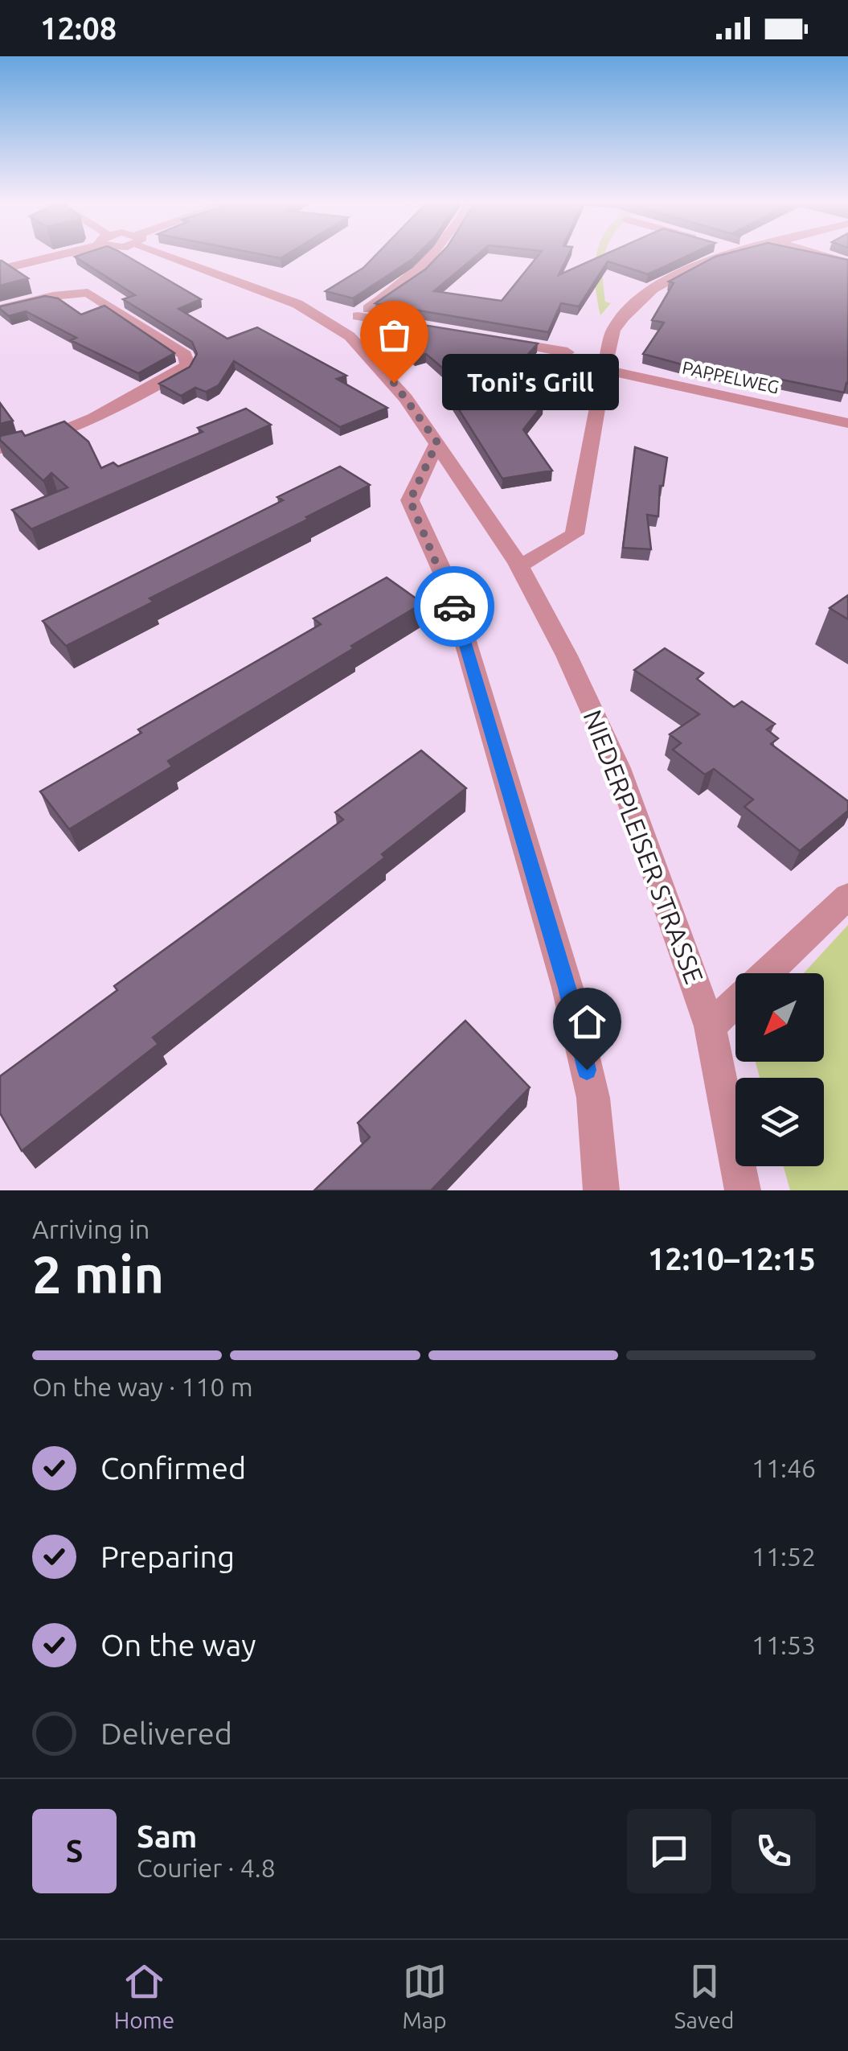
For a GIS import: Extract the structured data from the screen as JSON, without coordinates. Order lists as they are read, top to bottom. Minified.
{"streets":{"street":["PAPPELWEG","NIEDERPLEISER STRASSE"]},"places":["Toni's Grill"],"north":"bottom left","page":{"status":"12:08","bubble":"Toni's Grill","heading":["2 min","Arriving in","12:10–12:15"],"panel":["Sam","Courier · 4.8"],"bar":"On the way · 110 m","list":[["Confirmed","11:46"],["Preparing","11:52"],["On the way","11:53"],"Delivered"],"round":"S","tabs":["Home","Map","Saved"]}}
